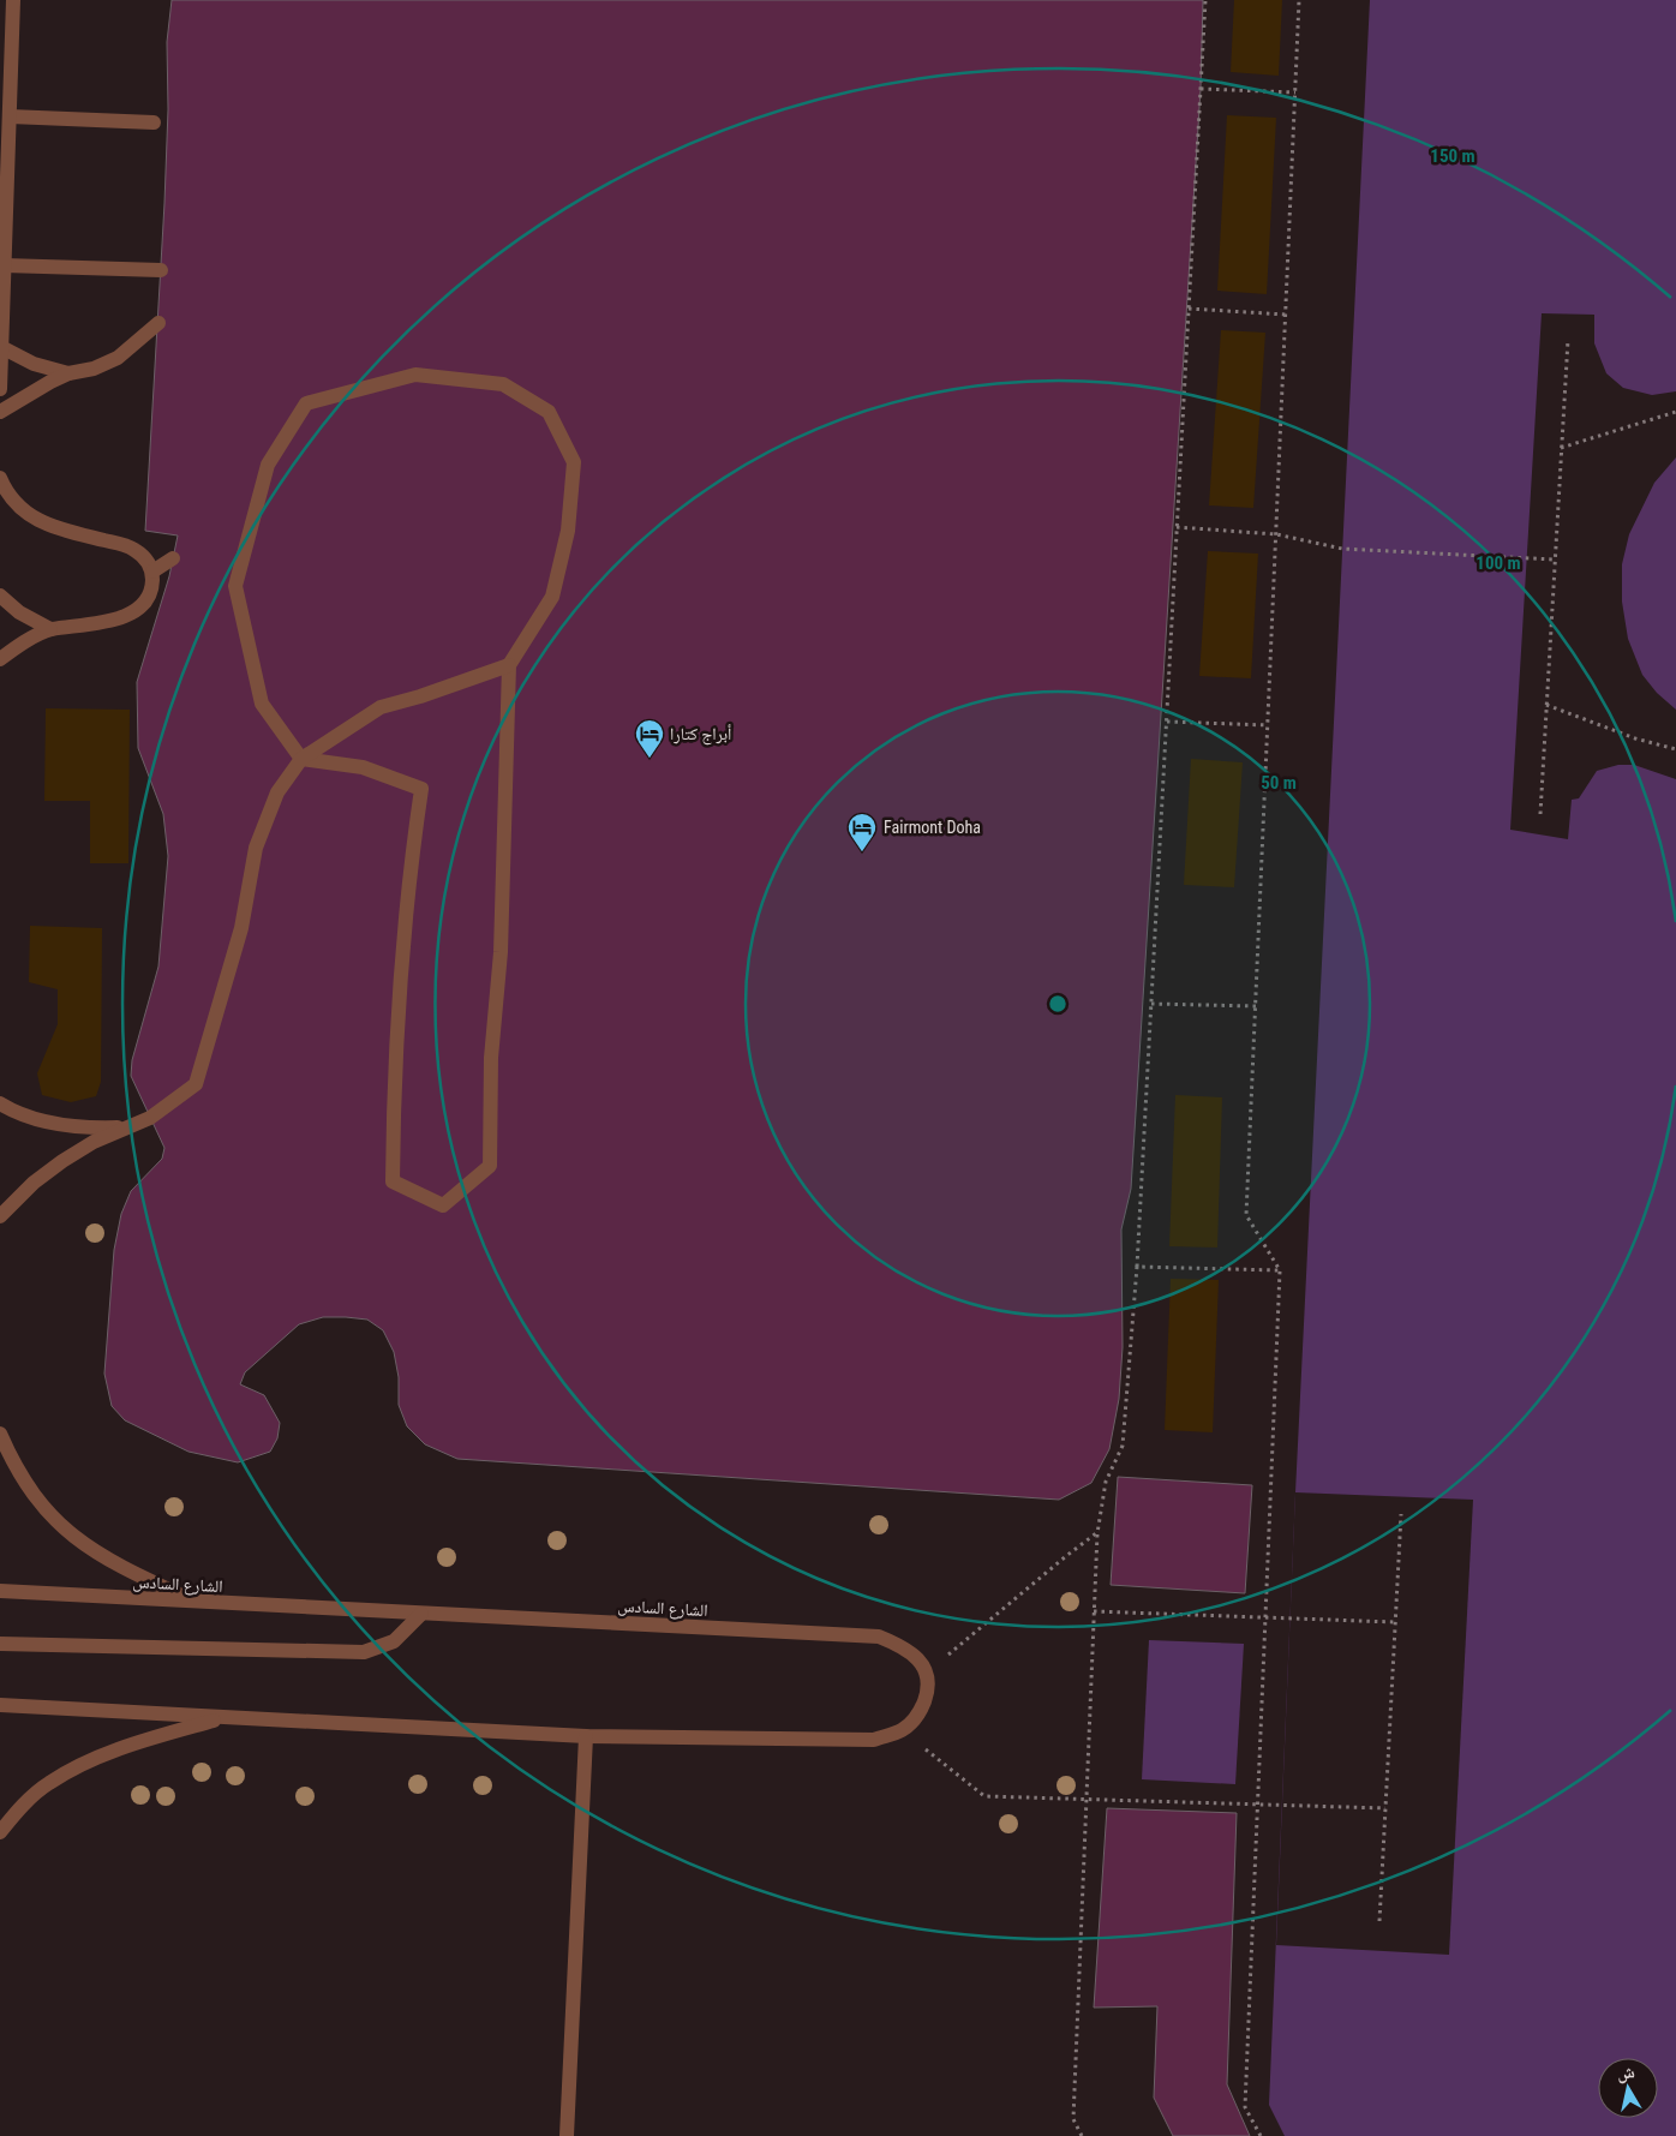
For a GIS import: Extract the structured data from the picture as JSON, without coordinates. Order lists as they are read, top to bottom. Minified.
{"streets":{"street":["الشارع السادس"]},"places":{"hotel":["أبراج كتارا","Fairmont Doha"]},"north":"top","rings":["150 m","100 m","50 m"]}
